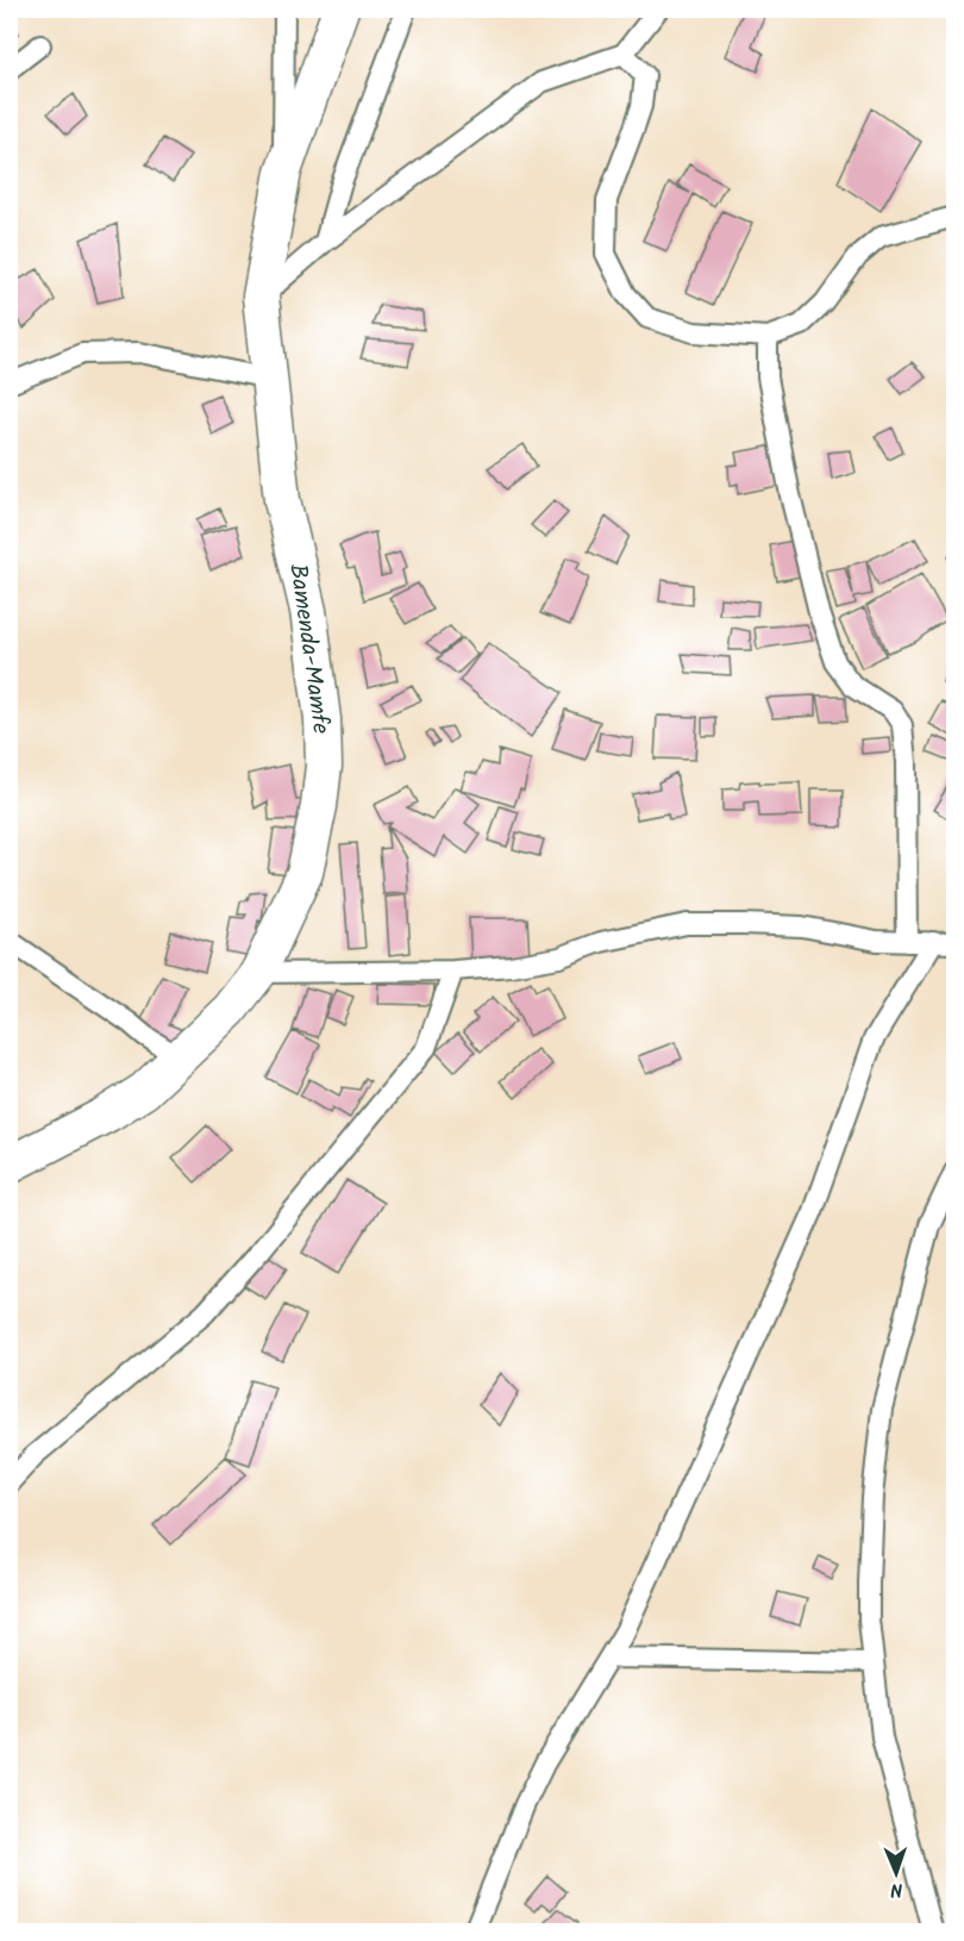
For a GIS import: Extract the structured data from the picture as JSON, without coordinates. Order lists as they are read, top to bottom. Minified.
{"streets":{"highway":["Bamenda-Mamfe"]},"north":"bottom"}
